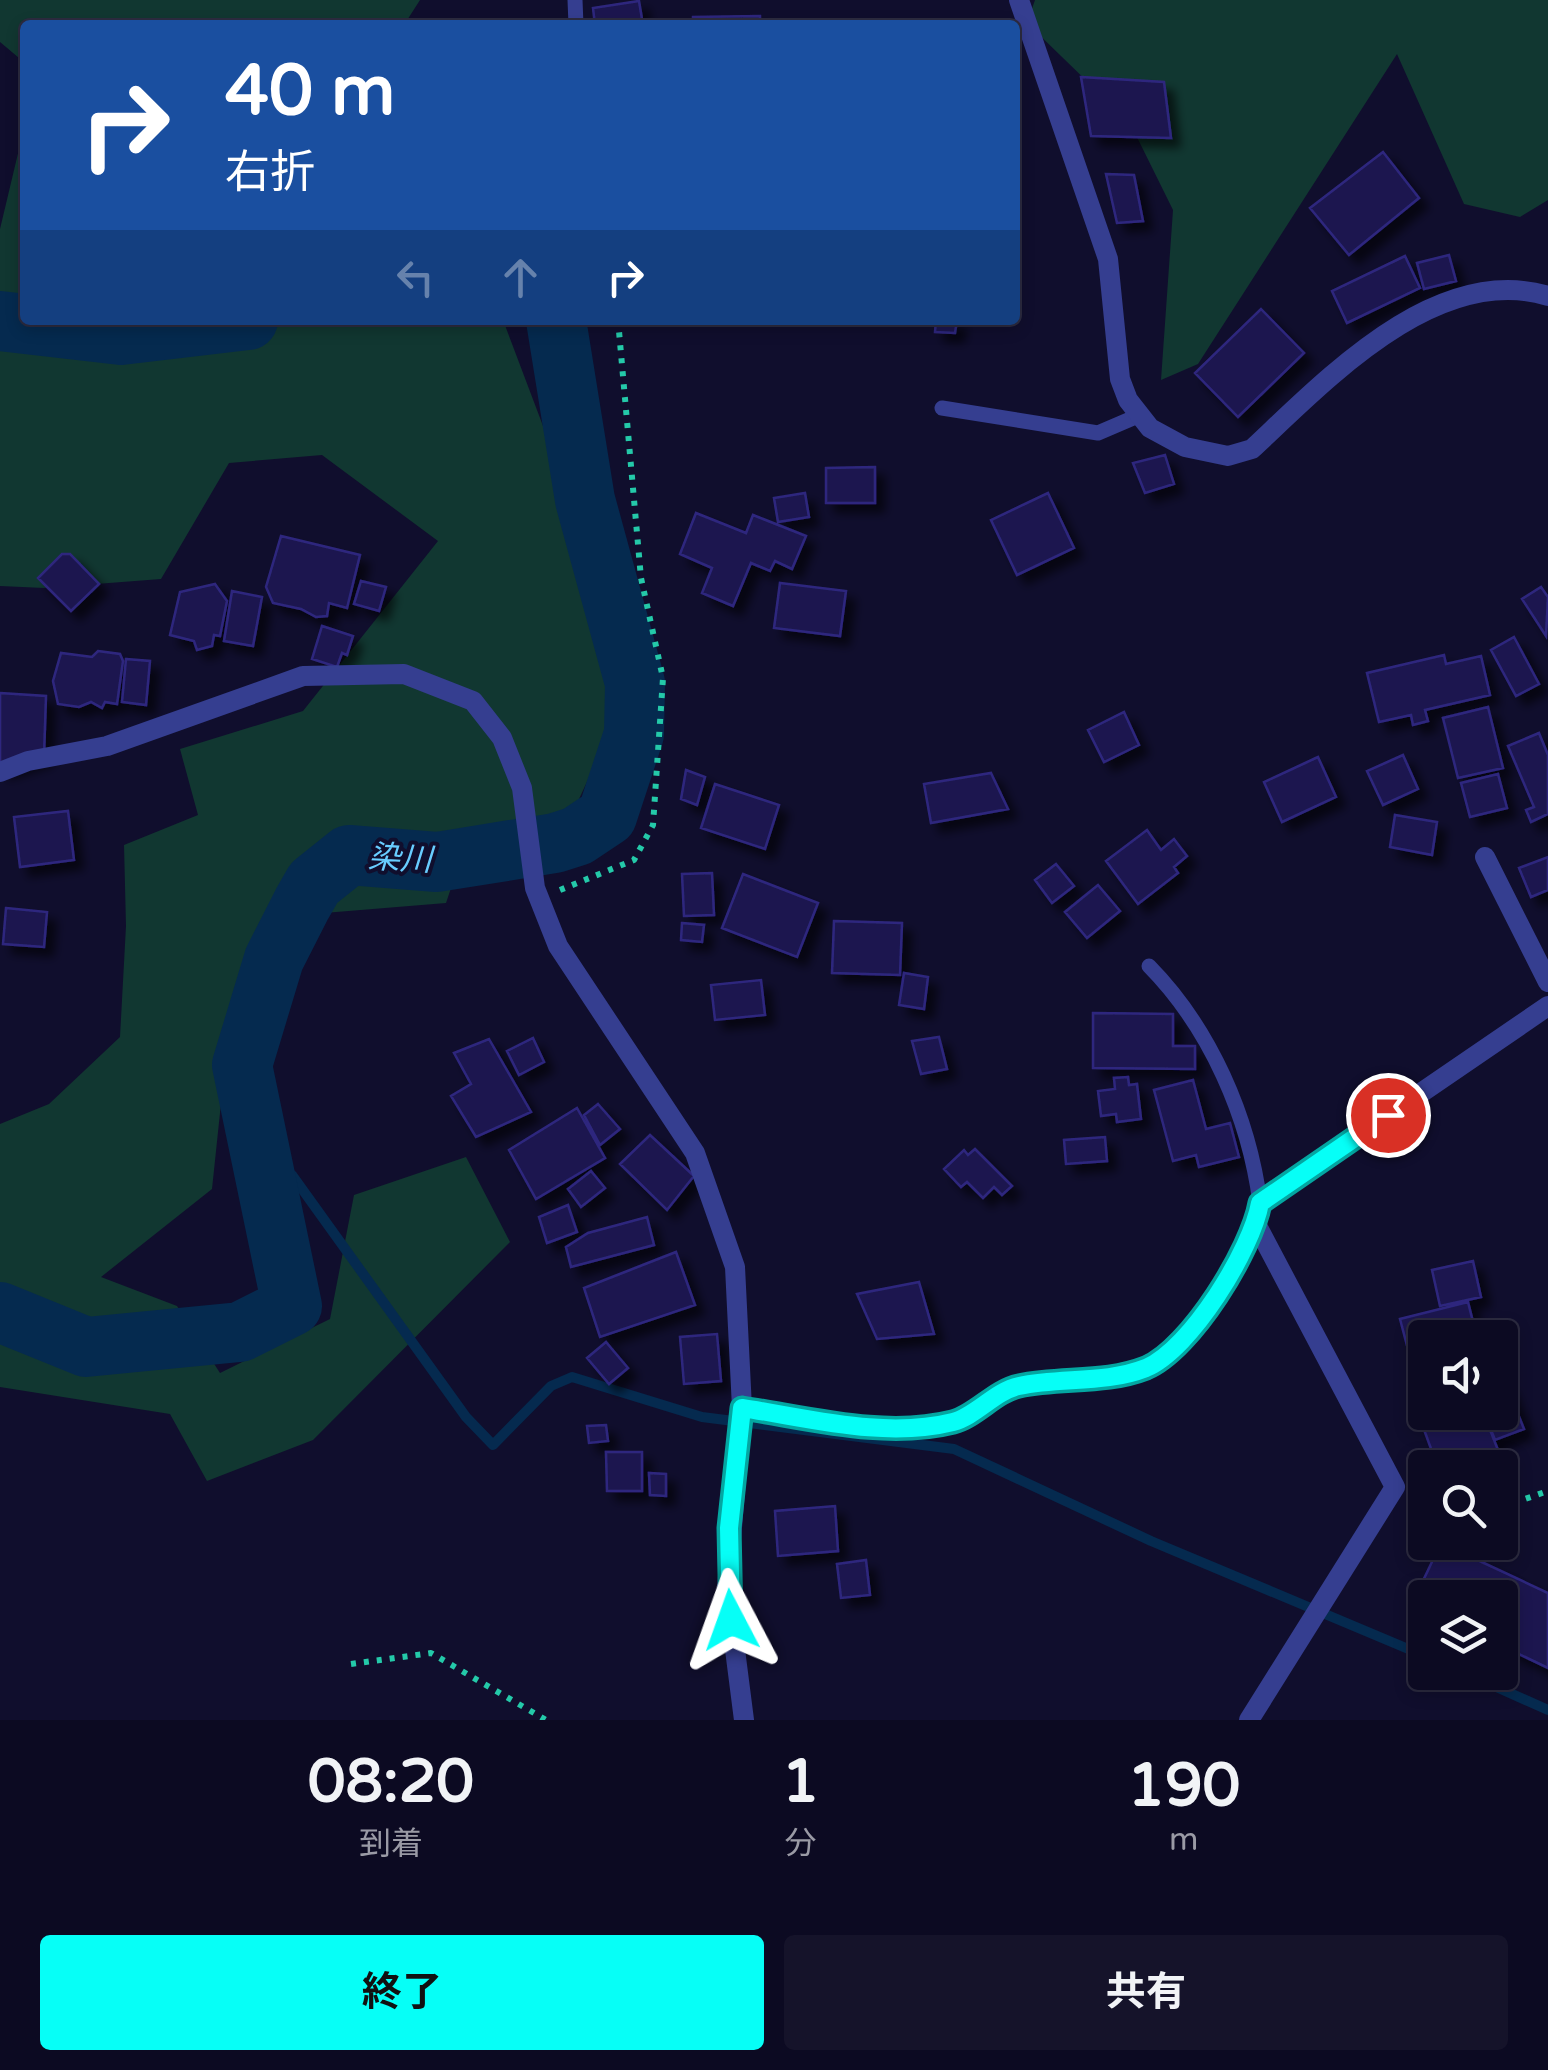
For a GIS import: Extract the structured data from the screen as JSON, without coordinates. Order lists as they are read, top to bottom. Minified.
{"water":["染川"],"page":{"turn":["40 m","右折"],"eta":["08:20","到着","1","分","190","m"],"buttons":["終了","共有"]}}
